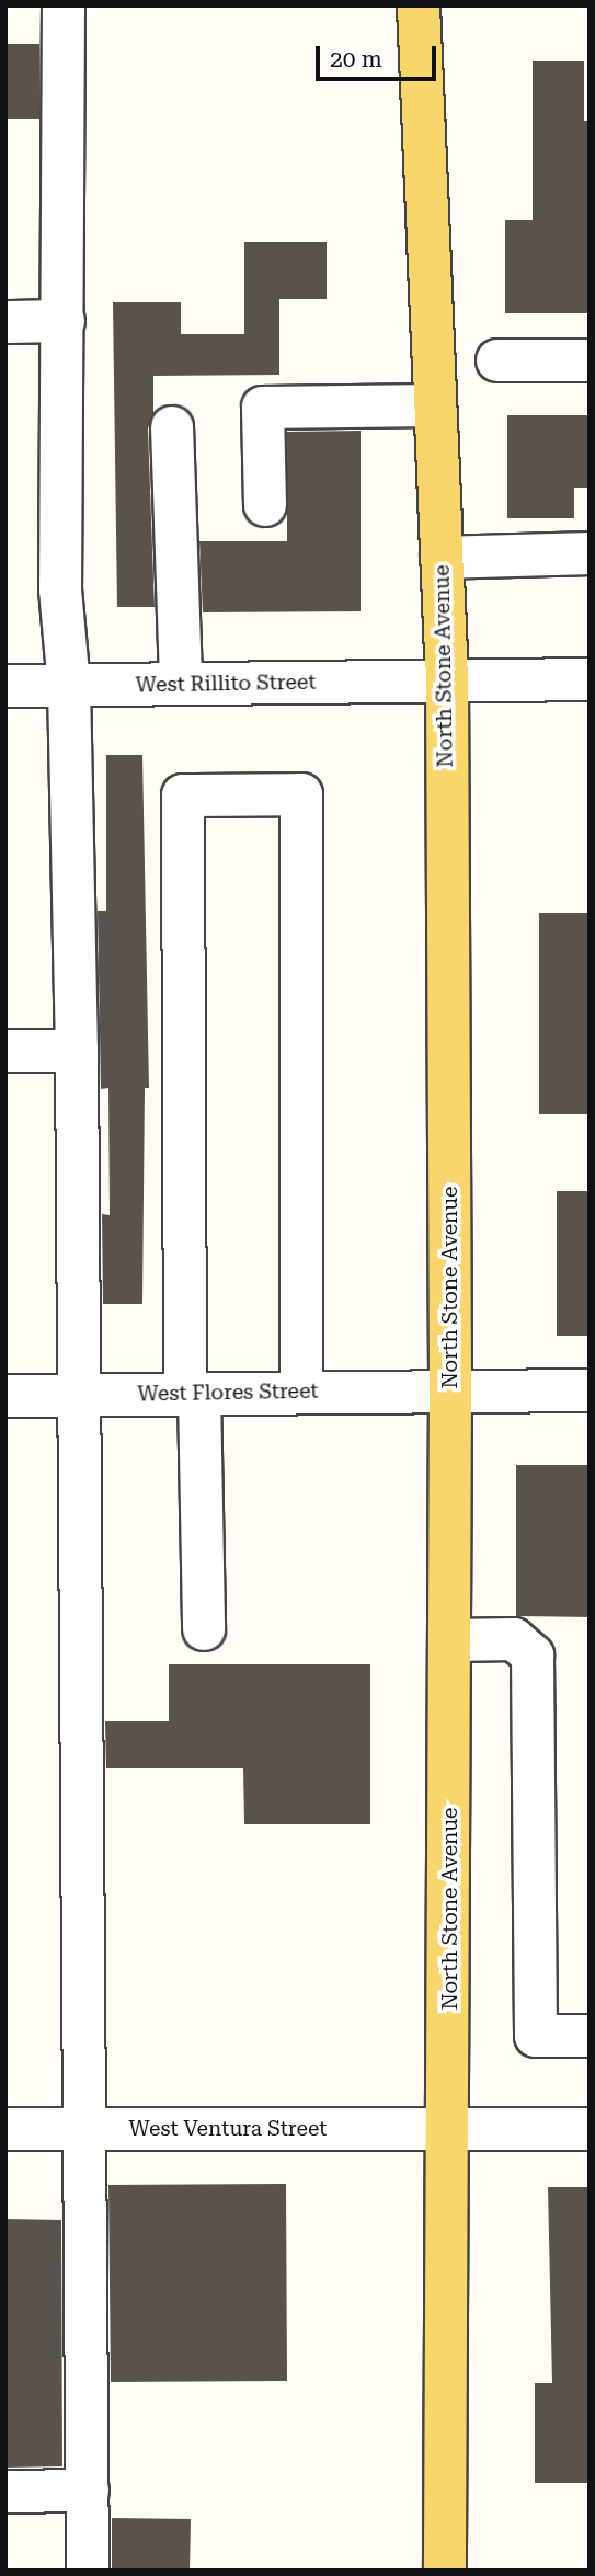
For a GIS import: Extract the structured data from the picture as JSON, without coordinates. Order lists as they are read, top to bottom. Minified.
{"streets":{"main road":["North Stone Avenue"],"street":["West Rillito Street","West Flores Street","West Ventura Street"]},"crossings":[["North Stone Avenue","West Rillito Street"],["North Stone Avenue","West Flores Street"],["North Stone Avenue","West Ventura Street"]],"scale_bar":"20 m"}
